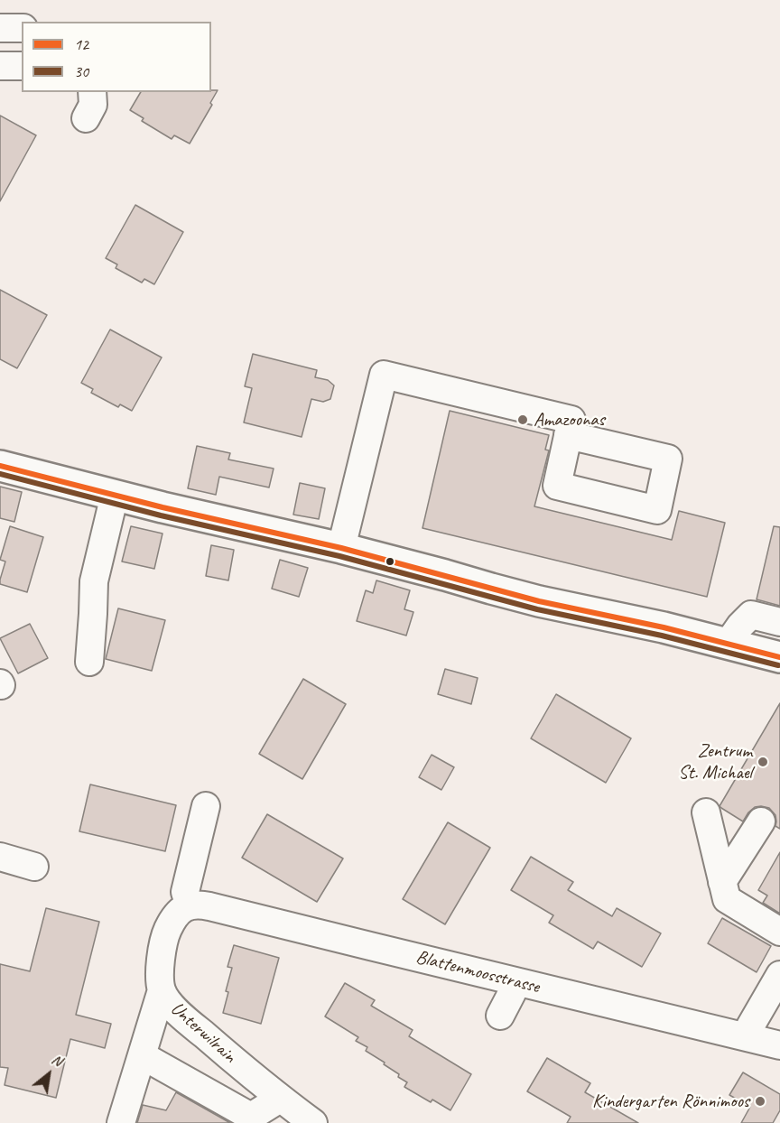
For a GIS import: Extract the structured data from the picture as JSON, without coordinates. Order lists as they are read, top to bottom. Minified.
{"streets":{"street":["Blattenmoosstrasse","Unterwilrain"]},"crossings":[["Blattenmoosstrasse","Unterwilrain"]],"places":["Amazoonas","Zentrum St. Michael","Kindergarten Rönnimoos"],"lines":["transit line 12","transit line 30"],"legend":["12","30"],"north":"top right"}
